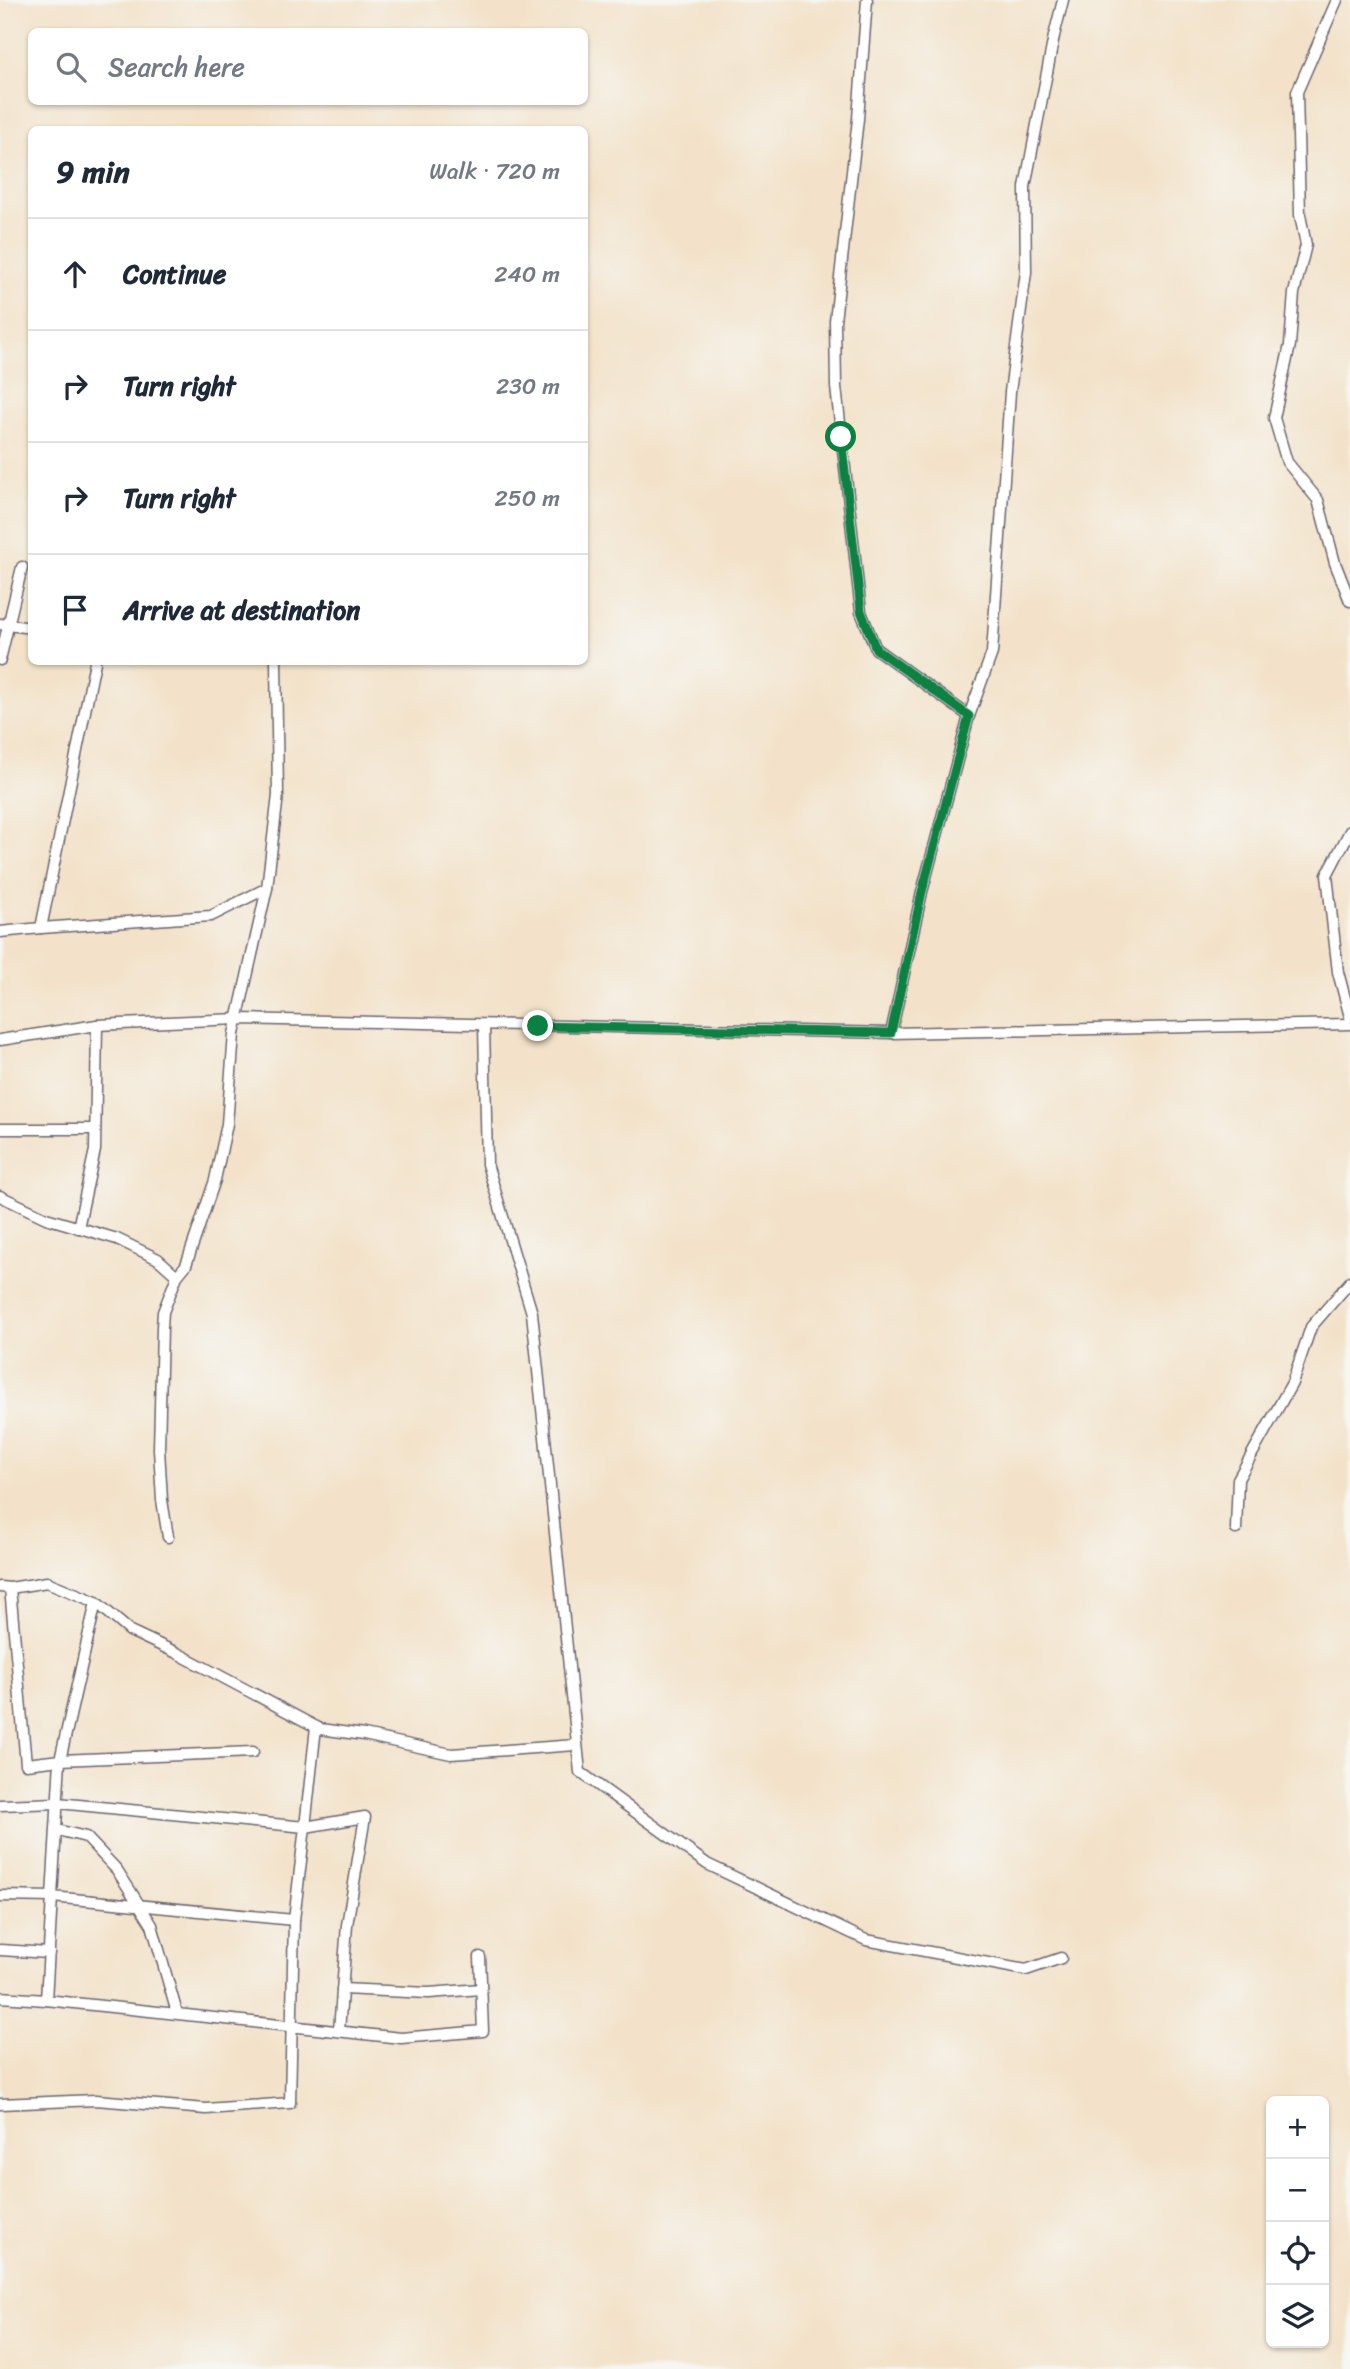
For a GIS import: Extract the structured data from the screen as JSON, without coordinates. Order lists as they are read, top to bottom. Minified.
{"page":{"search":"Search here","heading":["9 min","Walk · 720 m"],"list":[["Continue","240 m"],["Turn right","230 m"],["Turn right","250 m"],"Arrive at destination"],"map_buttons":["+","−"]}}
